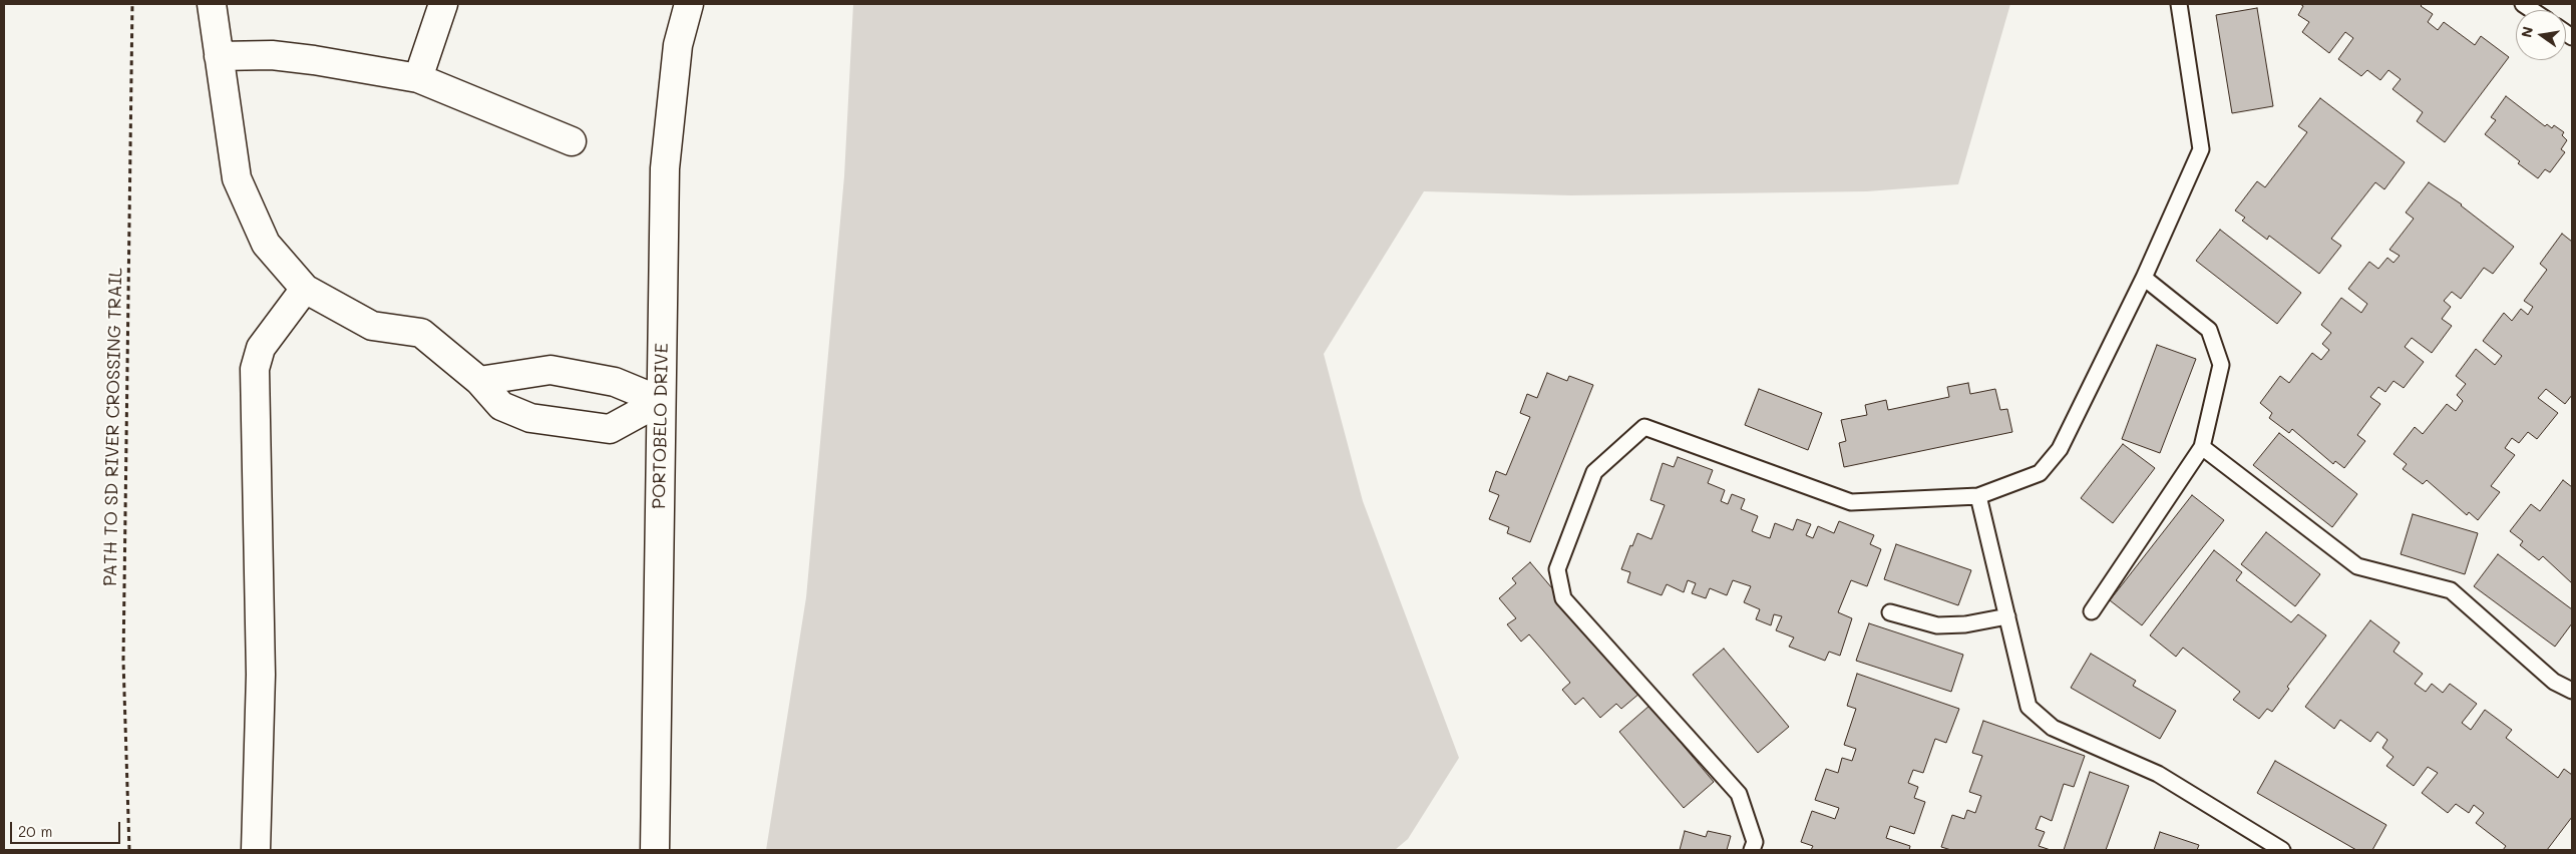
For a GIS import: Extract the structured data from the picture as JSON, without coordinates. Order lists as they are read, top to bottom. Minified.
{"streets":{"street":["PORTOBELO DRIVE"],"path":["PATH TO SD RIVER CROSSING TRAIL"]},"scale_bar":"20 m","north":"left"}
